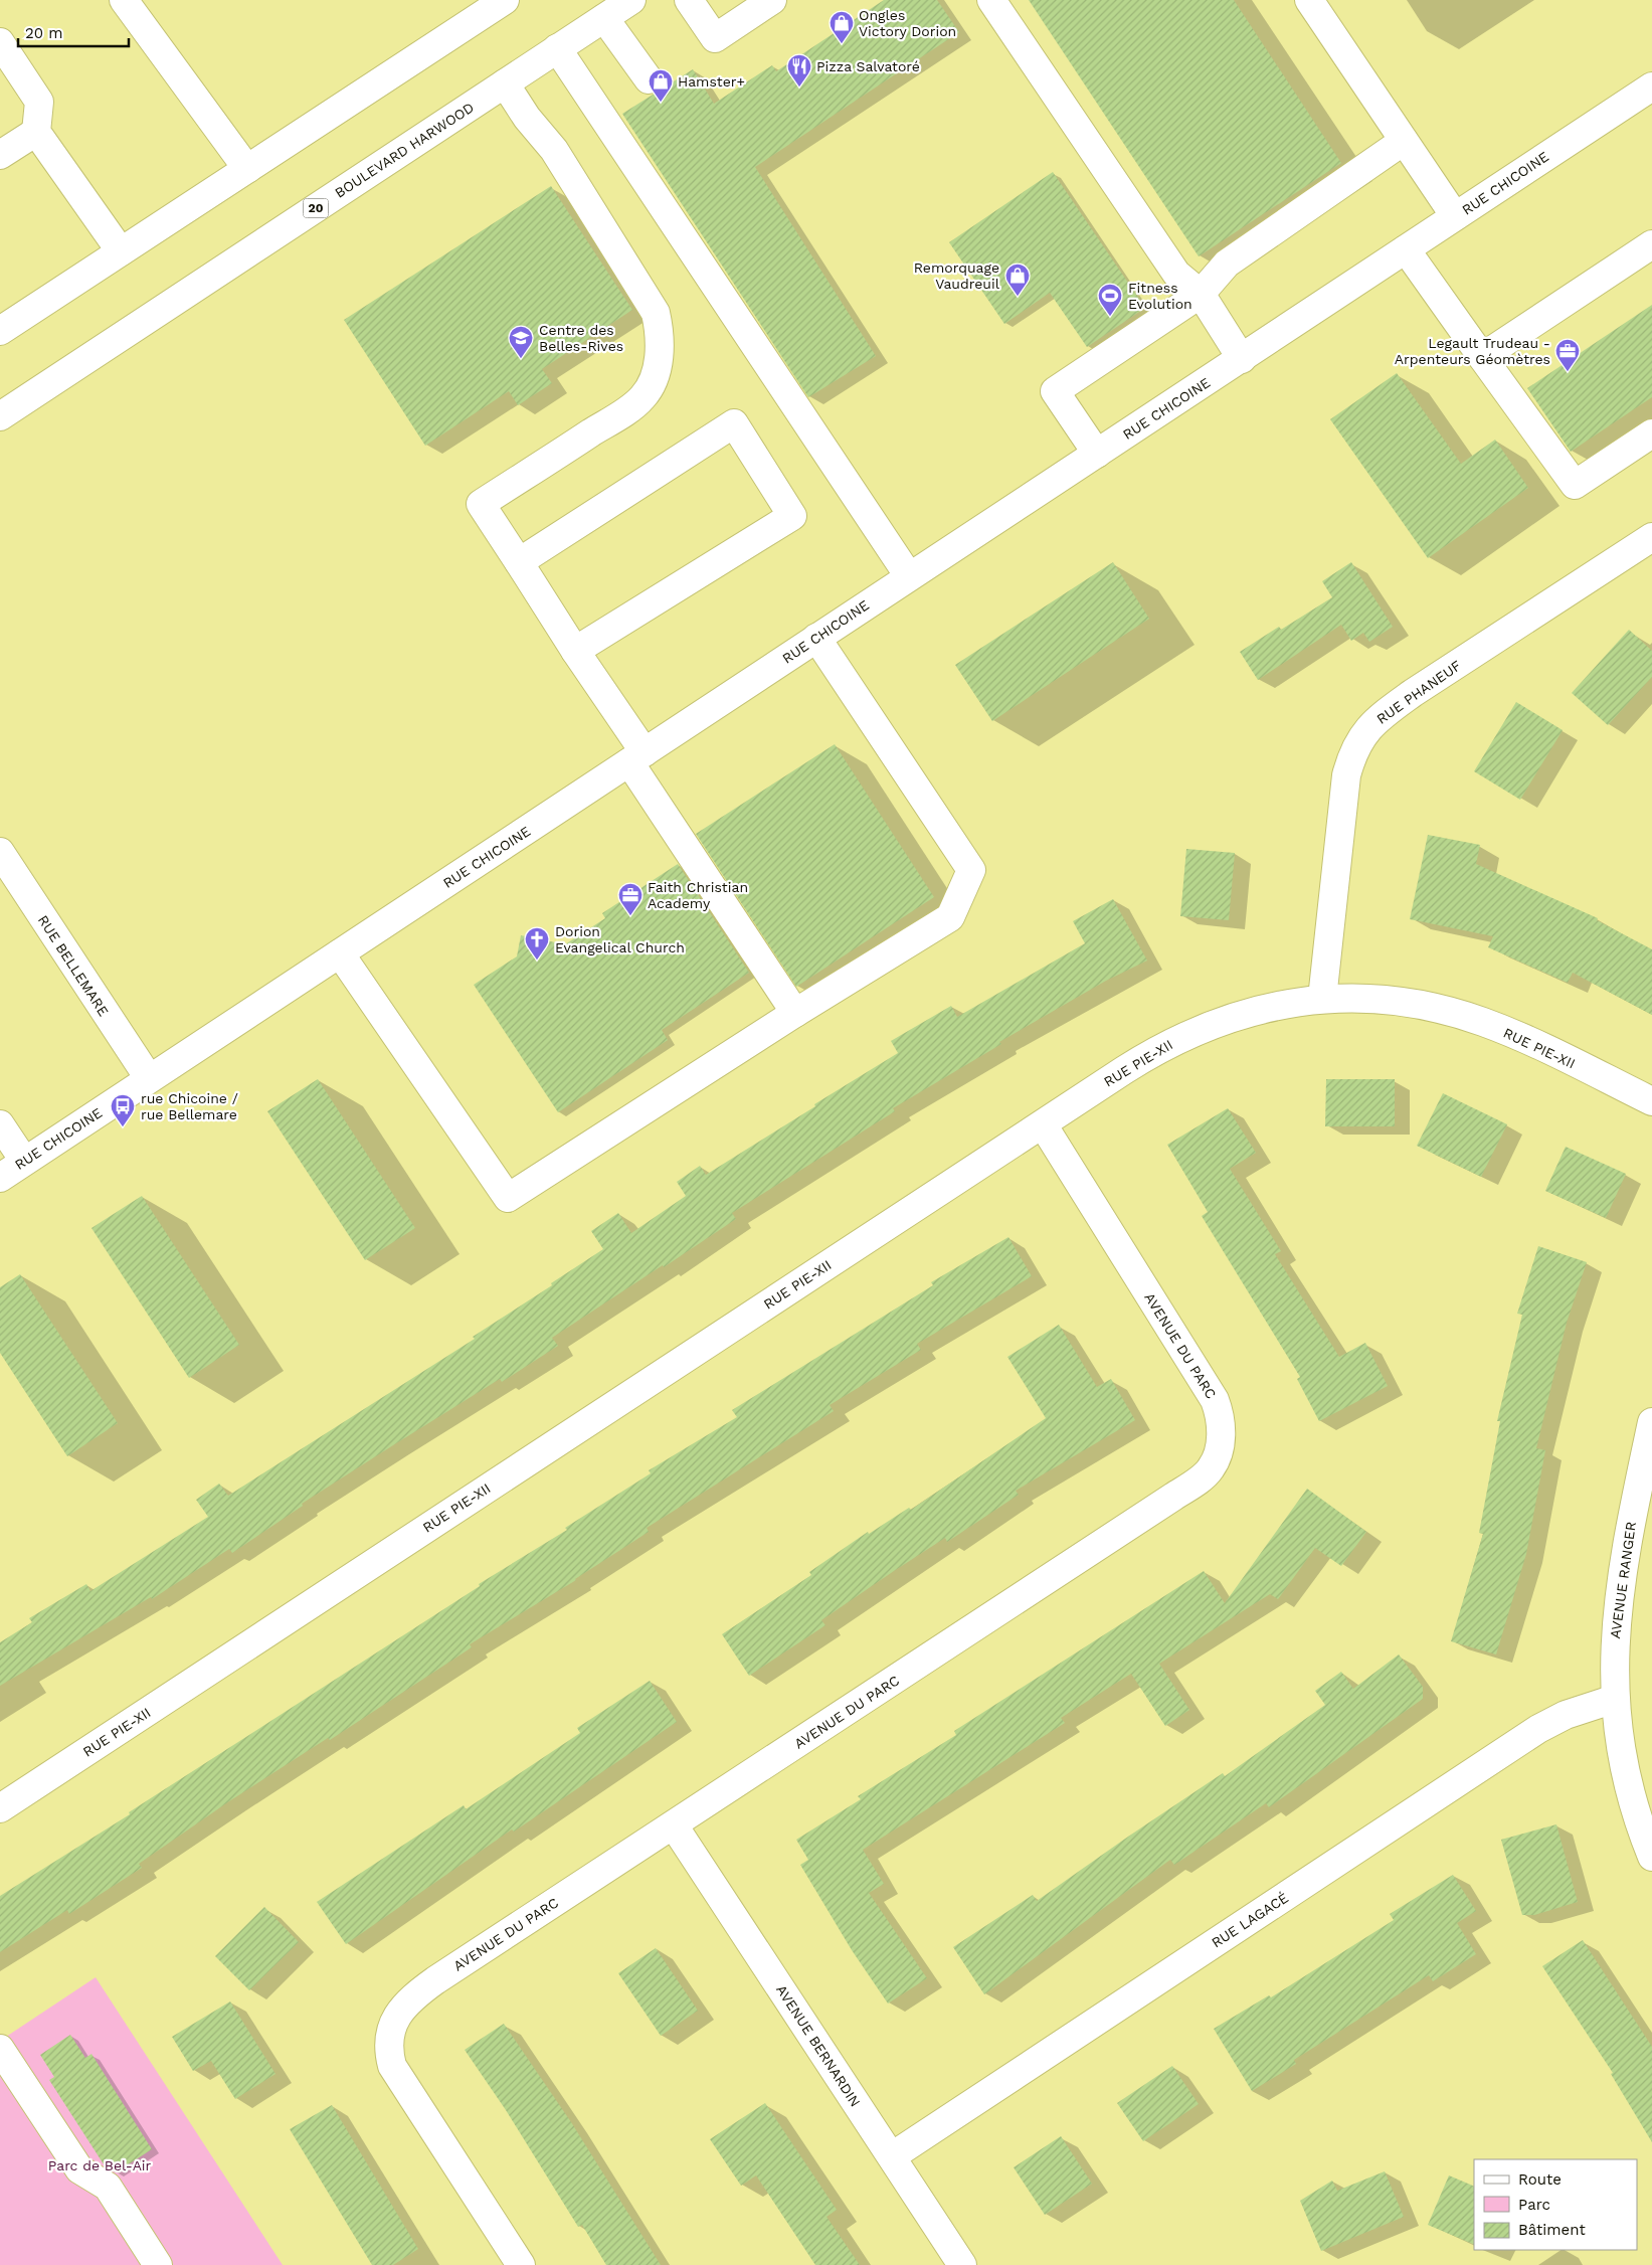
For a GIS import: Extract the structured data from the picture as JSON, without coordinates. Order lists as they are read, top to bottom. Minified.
{"streets":{"main road":["BOULEVARD HARWOOD","RUE CHICOINE","20","RUE PHANEUF","RUE BELLEMARE","RUE PIE-XII","AVENUE DU PARC","AVENUE RANGER","RUE LAGACÉ","AVENUE BERNARDIN"]},"crossings":[["RUE CHICOINE","RUE BELLEMARE"],["RUE PHANEUF","RUE PIE-XII"],["RUE PIE-XII","AVENUE DU PARC"],["AVENUE DU PARC","AVENUE BERNARDIN"],["AVENUE RANGER","RUE LAGACÉ"],["RUE LAGACÉ","AVENUE BERNARDIN"]],"parks":["Parc de Bel-Air"],"places":{"shop":["Ongles Victory Dorion","Hamster+","Remorquage Vaudreuil"],"restaurant":["Pizza Salvatoré"],"sports":["Fitness Evolution"],"school or university":["Centre des Belles-Rives"],"office":["Legault Trudeau - Arpenteurs Géomètres","Faith Christian Academy"],"church":["Dorion Evangelical Church"],"bus stop":["rue Chicoine / rue Bellemare"]},"legend":["Route","Parc","Bâtiment"],"scale_bar":"20 m"}
